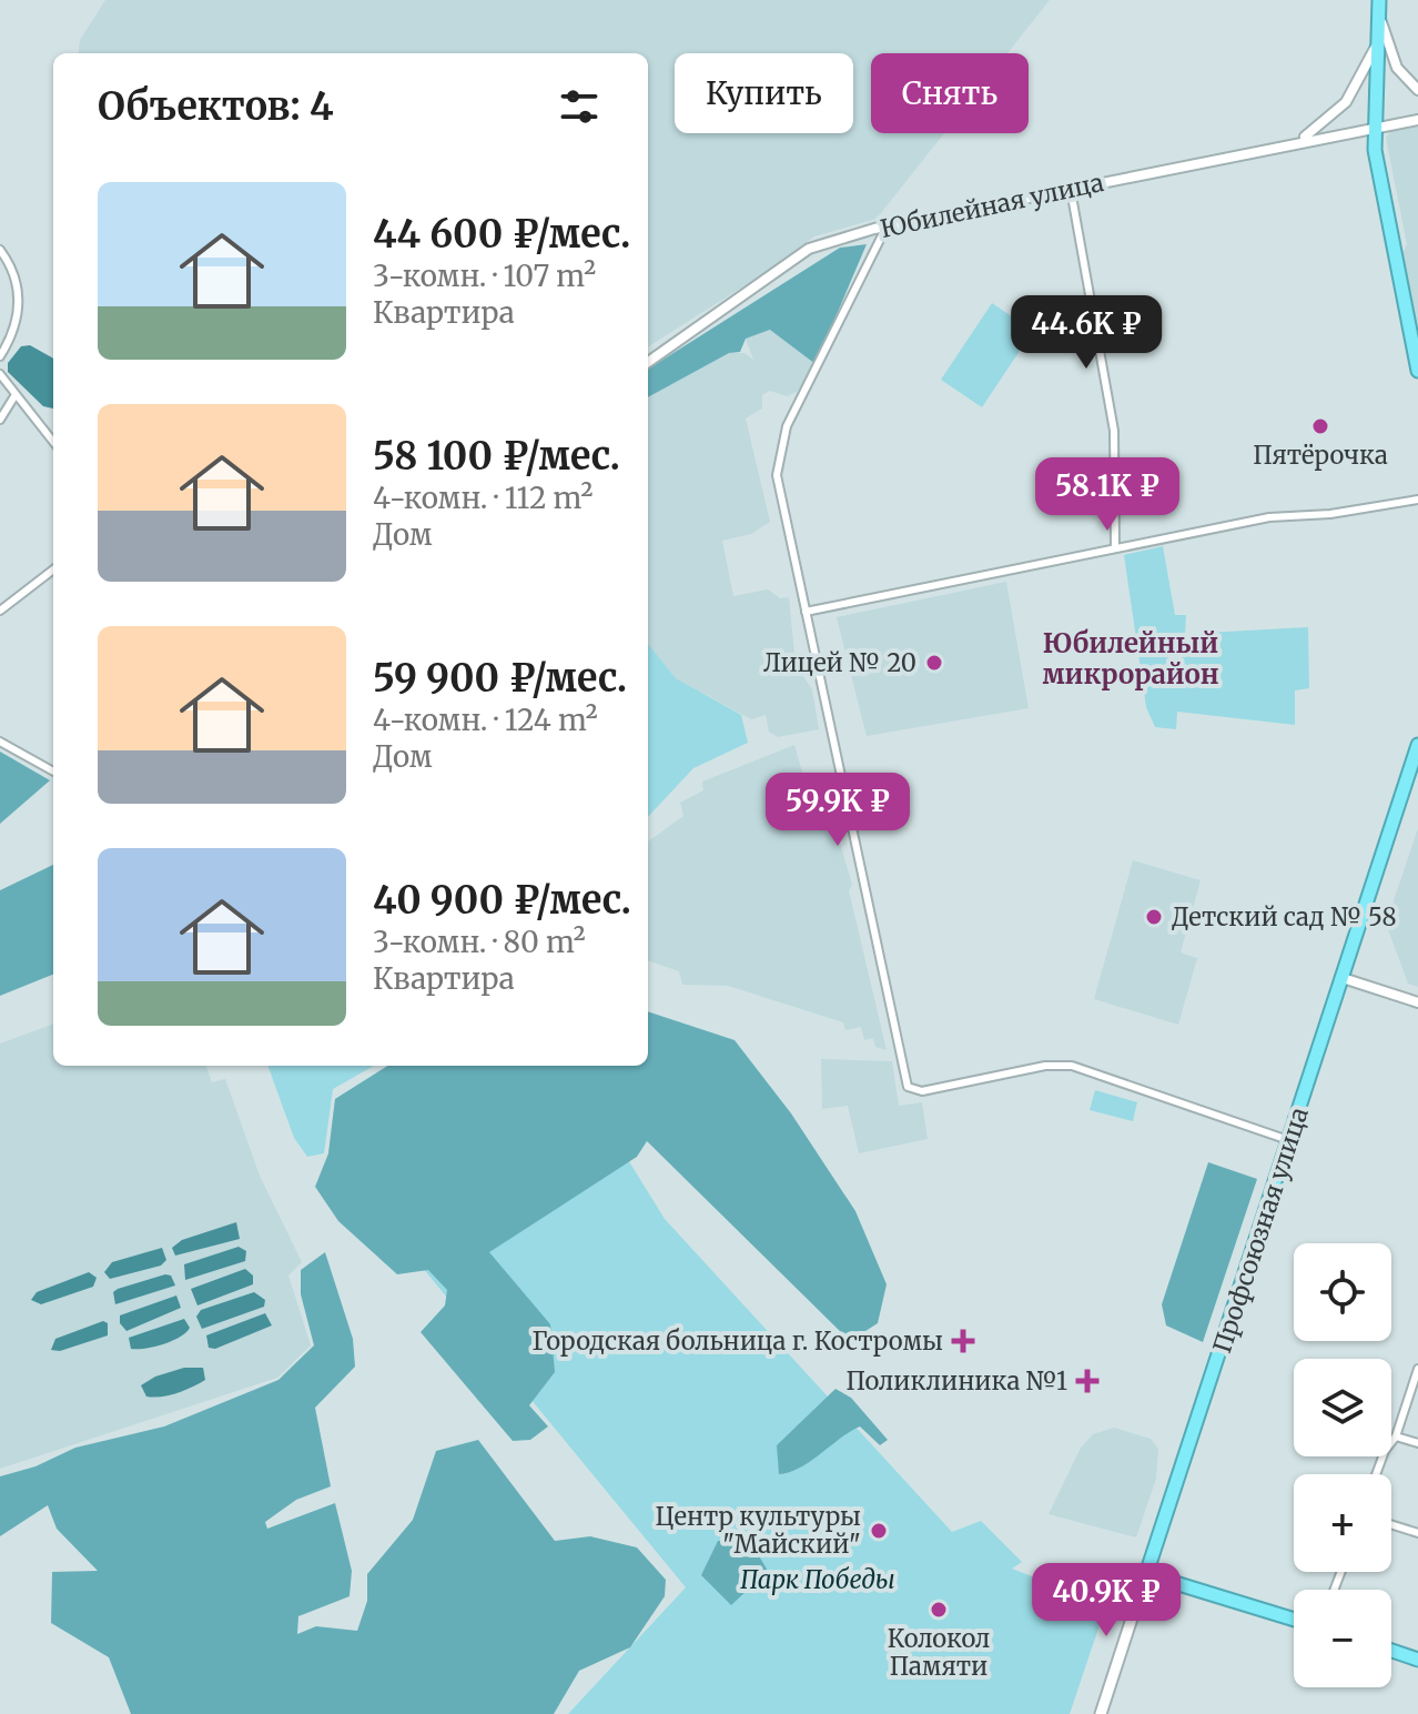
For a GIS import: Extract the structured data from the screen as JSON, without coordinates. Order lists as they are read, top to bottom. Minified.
{"streets":{"highway":["Профсоюзная улица"],"street":["Юбилейная улица"]},"districts":["Юбилейный микрорайон"],"parks":["Парк Победы"],"places":{"other":["Пятёрочка","Лицей № 20","Детский сад № 58","Центр культуры \"Майский\"","Колокол Памяти"],"health":["Городская больница г. Костромы","Поликлиника №1"]},"page":{"chip":["Купить","Снять"],"heading":"Объектов: 4","list":[{"name":"44 600 ₽/мес.","note":"3-комн. · 107 m² · Квартира"},{"name":"58 100 ₽/мес.","note":"4-комн. · 112 m² · Дом"},{"name":"59 900 ₽/мес.","note":"4-комн. · 124 m² · Дом"},{"name":"40 900 ₽/мес.","note":"3-комн. · 80 m² · Квартира"}],"price":["44.6K ₽","58.1K ₽","59.9K ₽","40.9K ₽"],"map_buttons":["+","−"]}}
